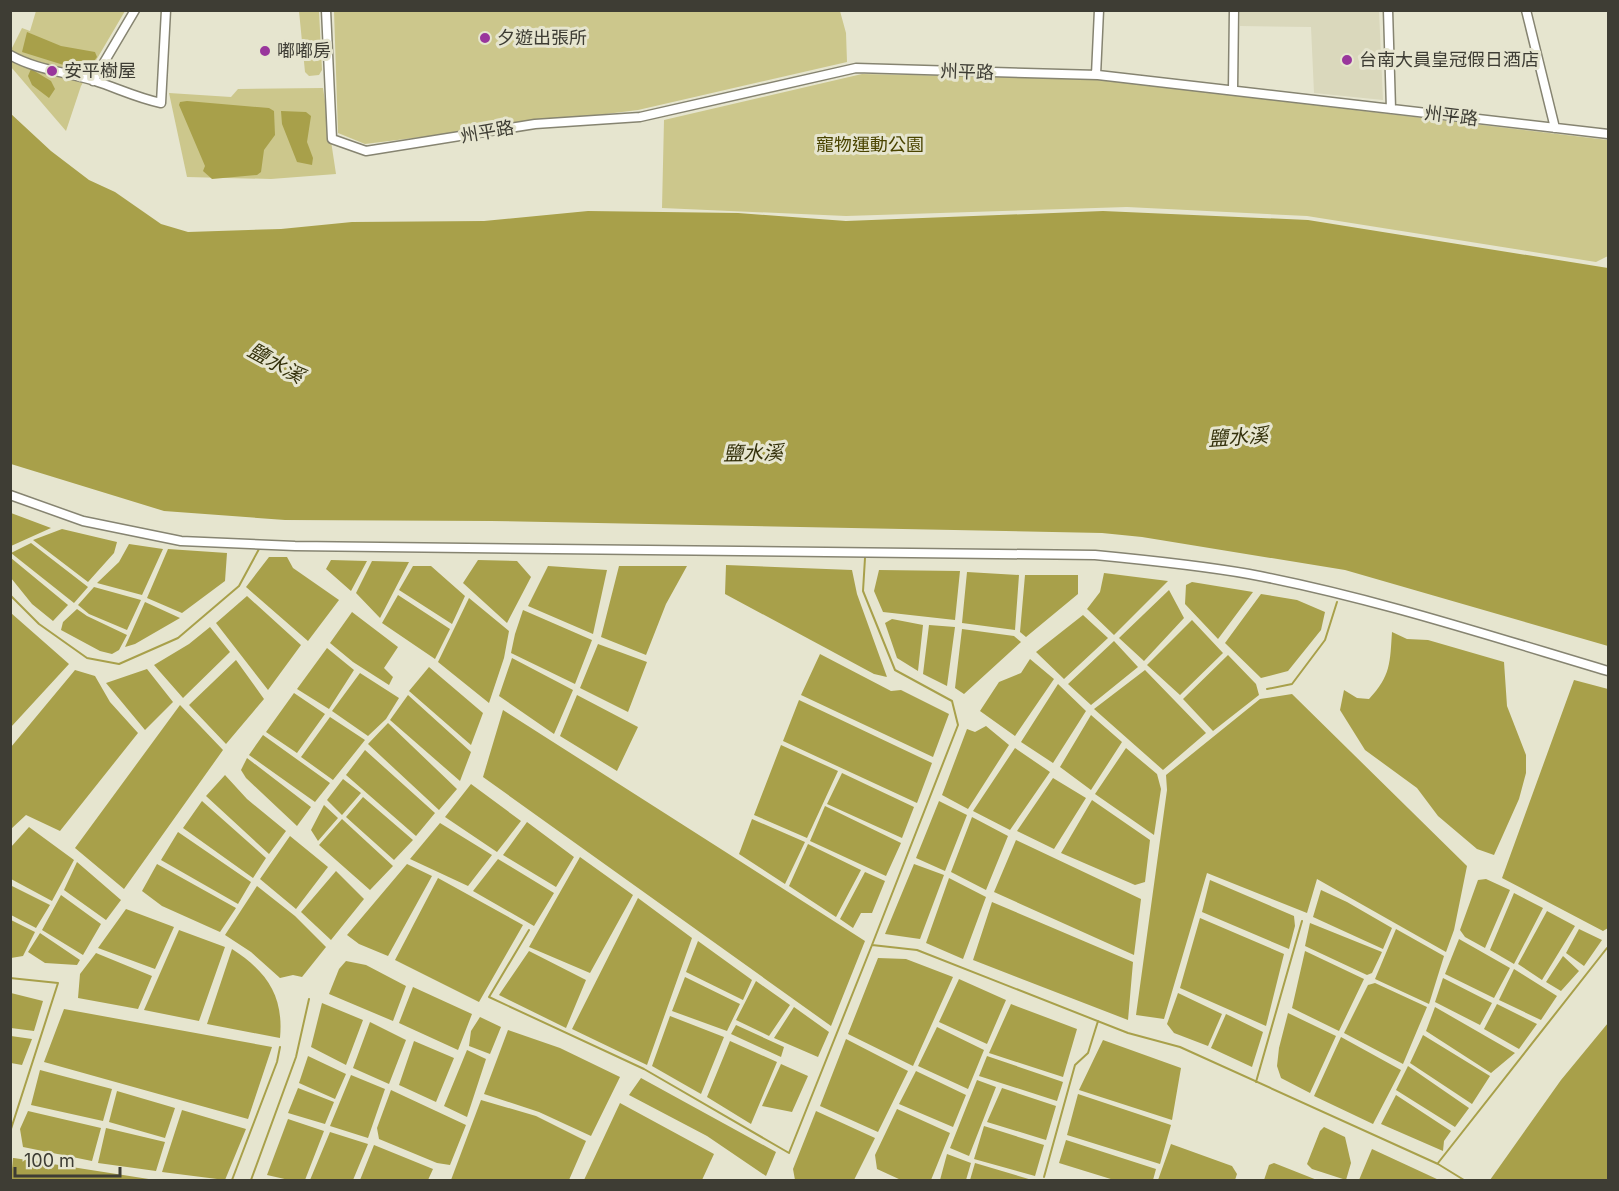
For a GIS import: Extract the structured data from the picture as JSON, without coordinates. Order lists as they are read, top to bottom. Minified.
{"streets":{"street":["州平路"]},"water":["鹽水溪"],"parks":["寵物運動公園"],"places":["夕遊出張所","嘟嘟房","台南大員皇冠假日酒店","安平樹屋"],"scale_bar":"100 m"}
